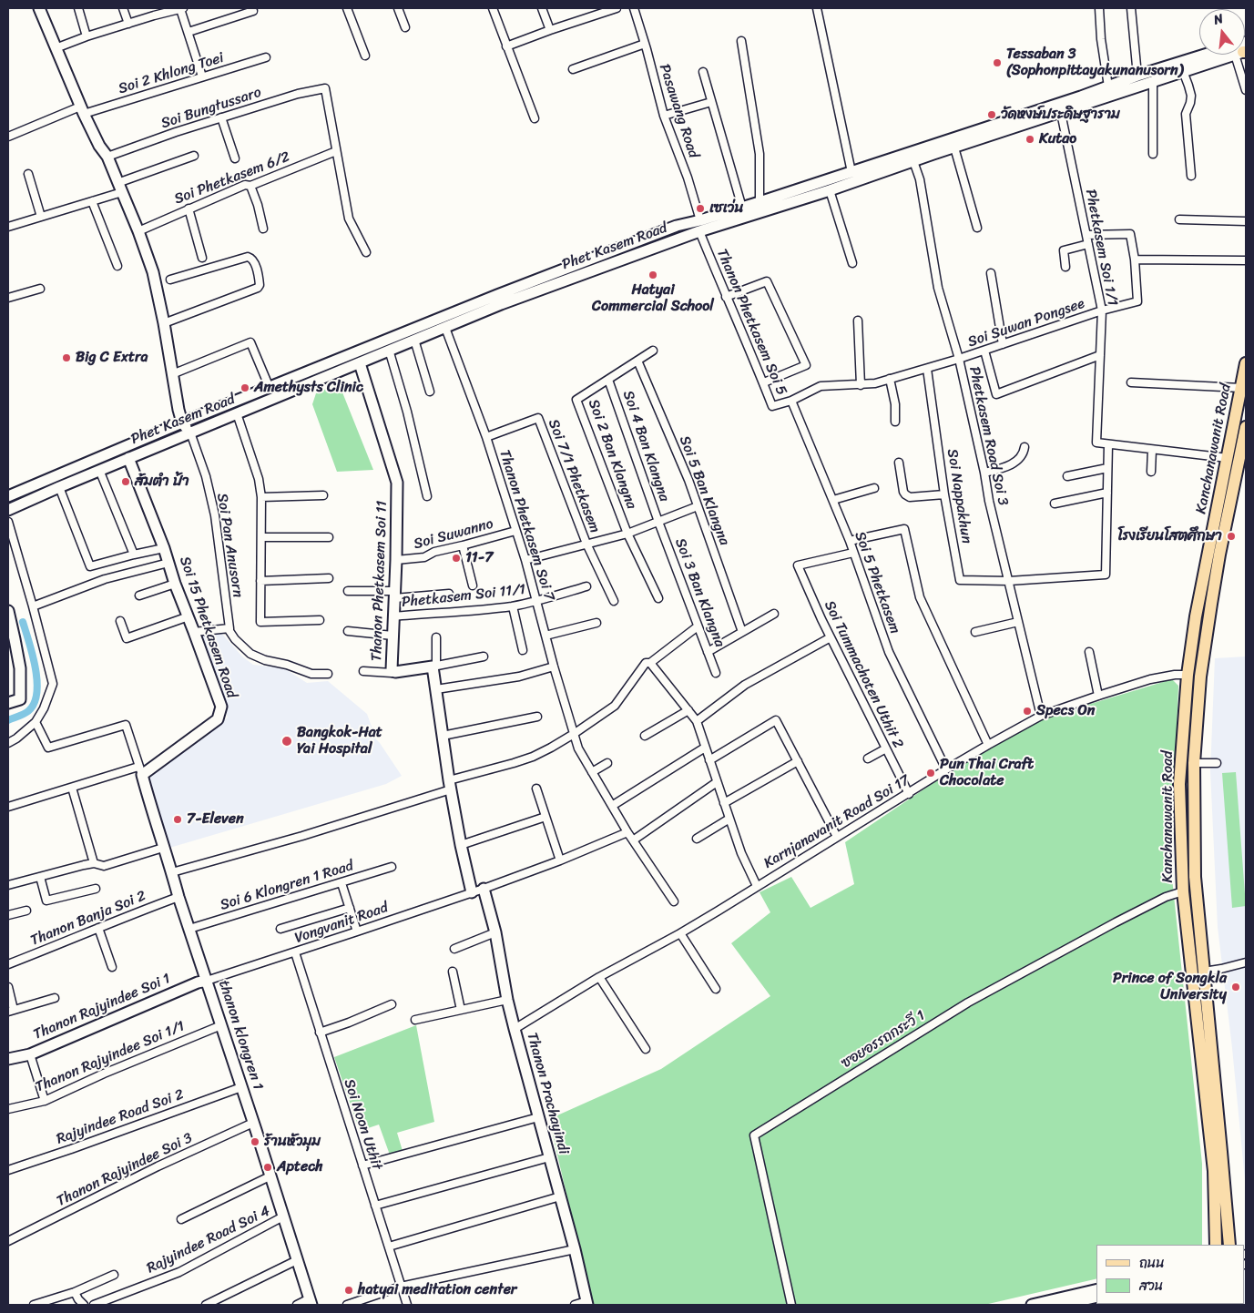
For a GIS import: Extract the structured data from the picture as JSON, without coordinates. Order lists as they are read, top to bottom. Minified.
{"streets":{"main road":["Kanchanawanit Road"],"street":["Soi 2 Khlong Toei","Soi Bungtussaro","Pasawang Road","Soi Phetkasem 6/2","Phet Kasem Road","Phetkasem Soi 1/1","Thanon Phetkasem Soi 5","Soi Suwan Pongsee","Phetkasem Road Soi 3","Soi 4 Ban Klangna","Soi 2 Ban Klangna","Soi 7/1 Phetkasem","Soi 5 Ban Klangna","Soi Nappakhun","Thanon Phetkasem Soi 7","Soi Suwanno","Soi Pan Anusorn","Thanon Phetkasem Soi 11","Soi 5 Phetkasem","Soi 3 Ban Klangna","Phetkasem Soi 11/1","Soi 15 Phetkasem Road","Soi Tummachoten Uthit 2","Karnjanavanit Road Soi 17","Soi 6 Klongren 1 Road","Thanon Banja Soi 2","Vongvanit Road","Thanon Rajyindee Soi 1","thanon klongren 1","ซอยอรรถกระวี 1","Thanon Rajyindee Soi 1/1","Thanon Prachayindi","Rajyindee Road Soi 2","Soi Noon Uthit","Thanon Rajyindee Soi 3","Rajyindee Road Soi 4"]},"crossings":[["Soi Bungtussaro","Soi Phetkasem 6/2"],["Pasawang Road","Phet Kasem Road"],["Pasawang Road","Thanon Phetkasem Soi 5"],["Phet Kasem Road","Phetkasem Soi 1/1"],["Phet Kasem Road","Thanon Phetkasem Soi 5"],["Phet Kasem Road","Phetkasem Road Soi 3"],["Phet Kasem Road","Thanon Phetkasem Soi 7"],["Phet Kasem Road","Soi Pan Anusorn"],["Phet Kasem Road","Thanon Phetkasem Soi 11"],["Phet Kasem Road","Soi 15 Phetkasem Road"],["Phetkasem Soi 1/1","Soi Suwan Pongsee"],["Thanon Phetkasem Soi 5","Soi Suwan Pongsee"],["Thanon Phetkasem Soi 5","Soi 5 Phetkasem"],["Soi Suwan Pongsee","Phetkasem Road Soi 3"],["Soi Suwan Pongsee","Soi Nappakhun"],["Soi Suwan Pongsee","Soi 5 Phetkasem"],["Phetkasem Road Soi 3","Soi Nappakhun"],["Phetkasem Road Soi 3","Karnjanavanit Road Soi 17"],["Soi 4 Ban Klangna","Soi 2 Ban Klangna"],["Soi 4 Ban Klangna","Soi 3 Ban Klangna"],["Kanchanawanit Road","Karnjanavanit Road Soi 17"],["Kanchanawanit Road","ซอยอรรถกระวี 1"],["Soi 2 Ban Klangna","Soi 5 Ban Klangna"],["Soi 7/1 Phetkasem","Thanon Phetkasem Soi 7"],["Thanon Phetkasem Soi 7","Soi Suwanno"],["Thanon Phetkasem Soi 7","Phetkasem Soi 11/1"],["Thanon Phetkasem Soi 7","Vongvanit Road"],["Soi Suwanno","Thanon Phetkasem Soi 11"],["Thanon Phetkasem Soi 11","Phetkasem Soi 11/1"],["Soi 5 Phetkasem","Soi Tummachoten Uthit 2"],["Soi 5 Phetkasem","Karnjanavanit Road Soi 17"],["Soi 15 Phetkasem Road","thanon klongren 1"],["Soi Tummachoten Uthit 2","Karnjanavanit Road Soi 17"],["Karnjanavanit Road Soi 17","Thanon Prachayindi"],["Soi 6 Klongren 1 Road","thanon klongren 1"],["Thanon Banja Soi 2","thanon klongren 1"],["Vongvanit Road","Thanon Rajyindee Soi 1"],["Vongvanit Road","thanon klongren 1"],["Vongvanit Road","Thanon Prachayindi"],["Vongvanit Road","Soi Noon Uthit"],["Thanon Rajyindee Soi 1","thanon klongren 1"],["thanon klongren 1","Thanon Rajyindee Soi 1/1"],["thanon klongren 1","Rajyindee Road Soi 2"],["thanon klongren 1","Thanon Rajyindee Soi 3"],["thanon klongren 1","Rajyindee Road Soi 4"]],"places":["Tessaban 3 (Sophonpittayakunanusorn)","วัดหงษ์ประดิษฐาราม","Kutao","เซเว่น","Hatyai Commercial School","Big C Extra","Amethysts Clinic","ส้มตำ ป้า","โรงเรียนโสตศึกษา","11-7","Specs On","Bangkok-Hat Yai Hospital","Pun Thai Craft Chocolate","7-Eleven","Prince of Songkla University","ร้านหัวมุม","Aptech","hatyai meditation center"],"legend":["ถนน","สวน"],"north":"top"}
